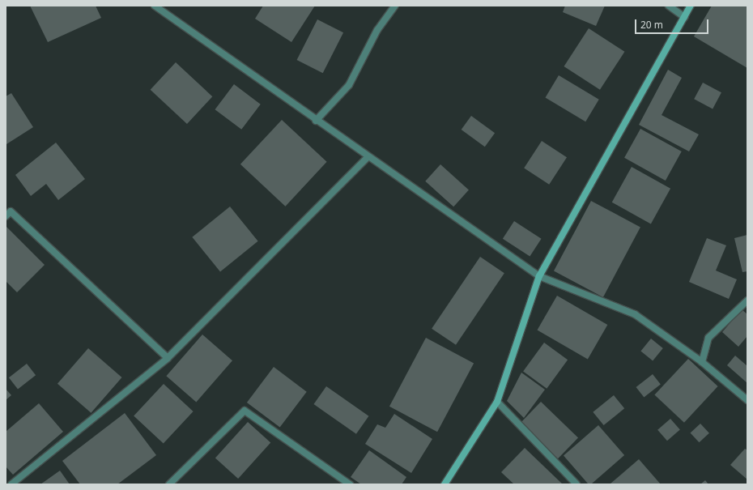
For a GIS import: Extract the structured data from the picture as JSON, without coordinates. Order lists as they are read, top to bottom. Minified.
{"scale_bar":"20 m"}
